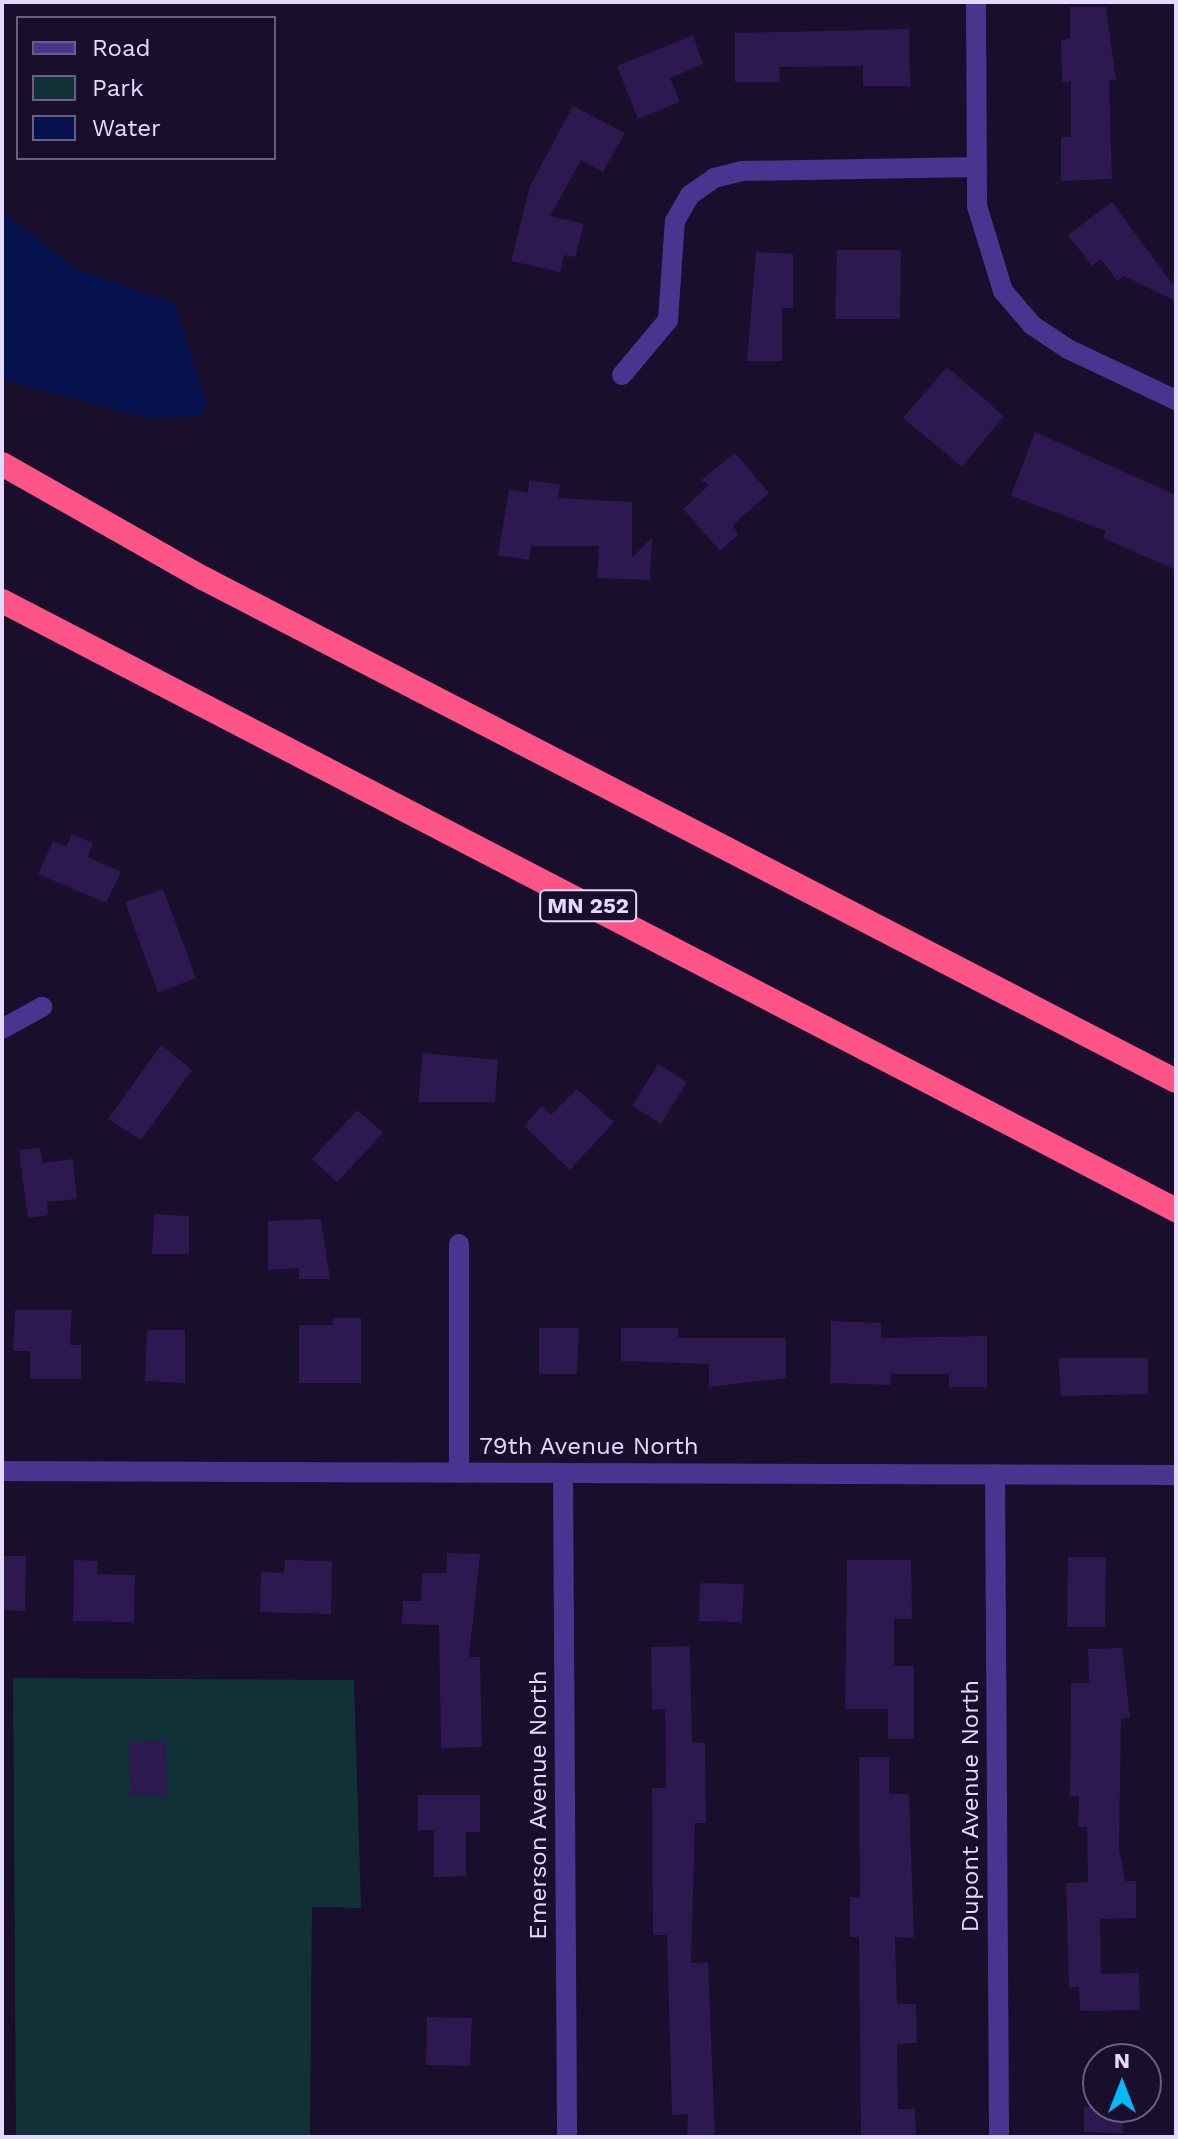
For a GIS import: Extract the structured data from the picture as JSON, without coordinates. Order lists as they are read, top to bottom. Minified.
{"streets":{"highway":["MN 252"],"street":["79th Avenue North","Emerson Avenue North","Dupont Avenue North"]},"crossings":[["79th Avenue North","Emerson Avenue North"],["79th Avenue North","Dupont Avenue North"]],"legend":["Road","Park","Water"],"north":"top"}
